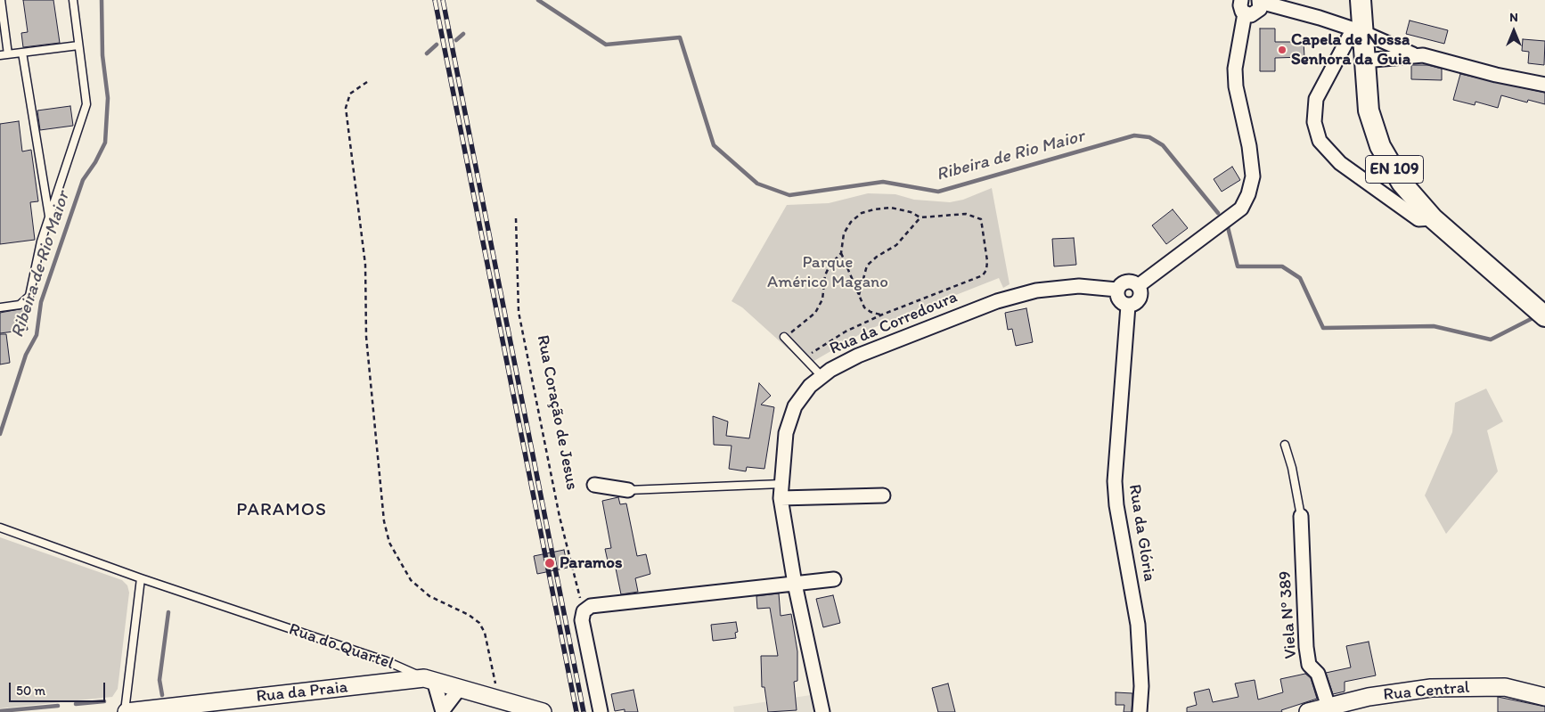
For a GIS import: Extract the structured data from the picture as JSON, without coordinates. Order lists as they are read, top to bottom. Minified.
{"streets":{"main road":["EN 109"],"street":["Rua da Corredoura","Rua da Glória","Viela Nº 389","Rua do Quartel","Rua Central","Rua da Praia"],"path":["Rua Coração de Jesus"]},"crossings":[["Rua da Corredoura","Rua da Glória"],["Viela Nº 389","Rua Central"],["Rua do Quartel","Rua da Praia"]],"districts":["PARAMOS"],"water":["Ribeira de Rio Maior"],"parks":["Parque Américo Magano"],"places":["Capela de Nossa Senhora da Guia","Paramos"],"scale_bar":"50 m","north":"top"}
